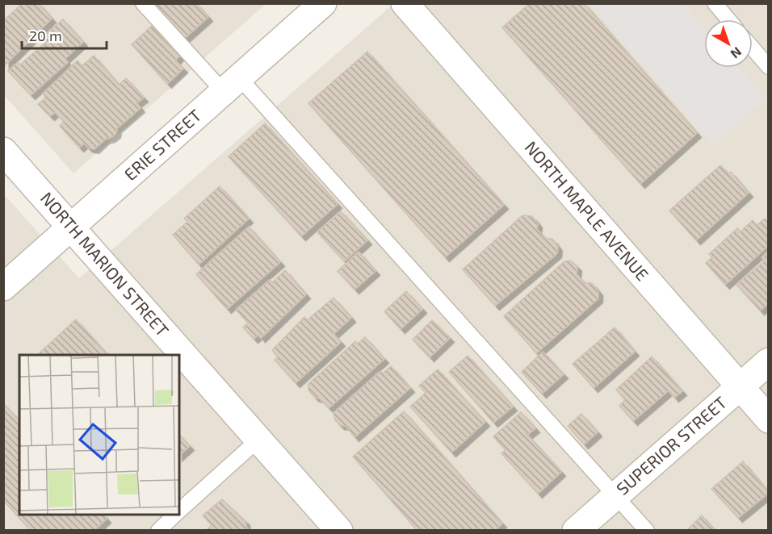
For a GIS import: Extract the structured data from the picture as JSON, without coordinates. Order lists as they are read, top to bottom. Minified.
{"streets":{"street":["ERIE STREET","NORTH MAPLE AVENUE","NORTH MARION STREET","SUPERIOR STREET"]},"crossings":[["ERIE STREET","NORTH MARION STREET"],["NORTH MAPLE AVENUE","SUPERIOR STREET"]],"scale_bar":"20 m","north":"bottom right"}
